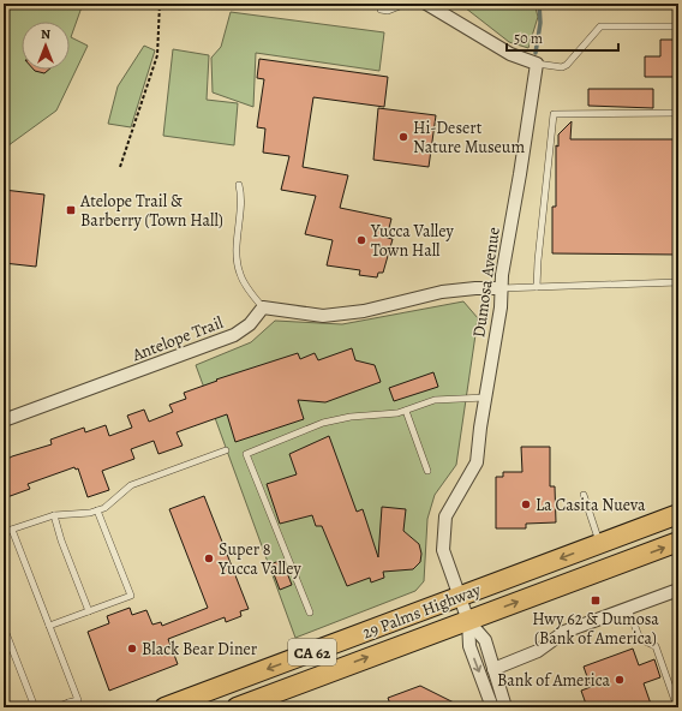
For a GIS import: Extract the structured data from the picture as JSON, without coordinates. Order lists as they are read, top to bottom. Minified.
{"streets":{"main road":["29 Palms Highway","CA 62"],"street":["Dumosa Avenue","Antelope Trail"]},"crossings":[["Dumosa Avenue","29 Palms Highway"]],"places":{"other":["Hi-Desert Nature Museum","Yucca Valley Town Hall","La Casita Nueva","Super 8 Yucca Valley","Black Bear Diner","Bank of America"],"transit":["Atelope Trail & Barberry (Town Hall)","Hwy 62 & Dumosa (Bank of America)"]},"scale_bar":"50 m","north":"top"}
